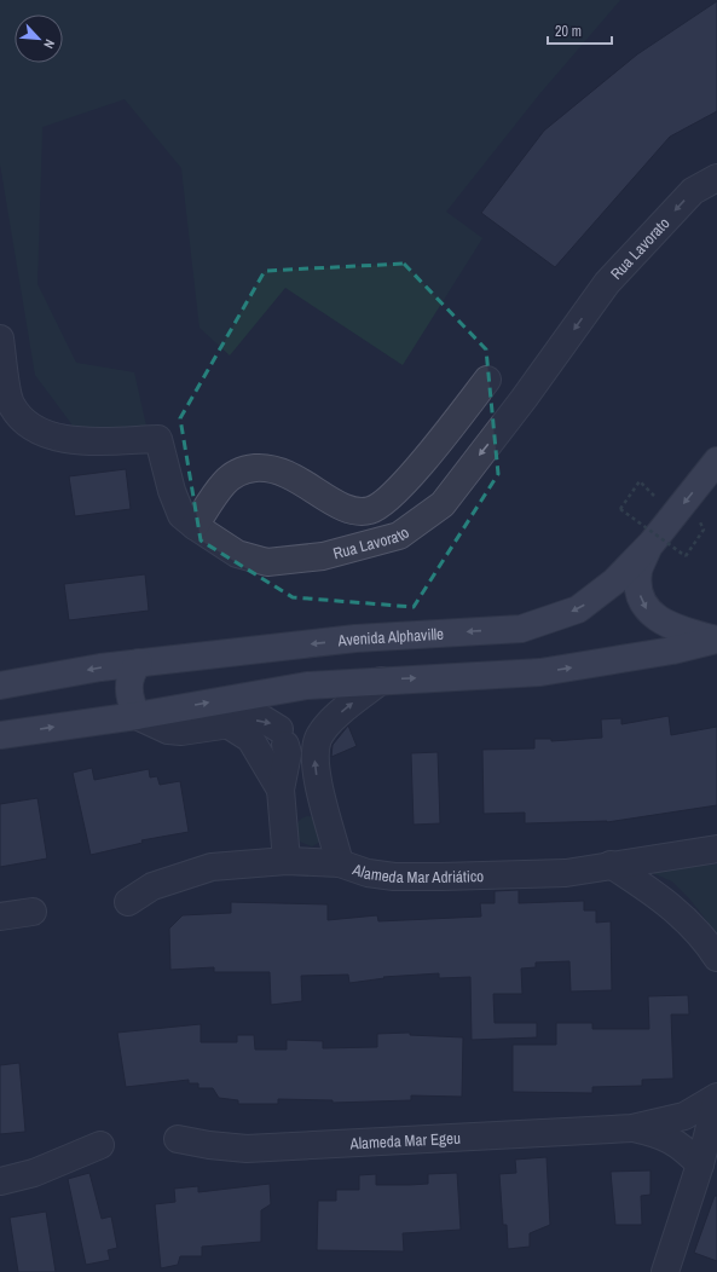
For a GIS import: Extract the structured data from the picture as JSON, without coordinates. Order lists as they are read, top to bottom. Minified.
{"streets":{"main road":["Avenida Alphaville"],"street":["Rua Lavorato","Alameda Mar Adriático","Alameda Mar Egeu"]},"one_way":["Rua Lavorato"],"scale_bar":"20 m","north":"bottom right"}
